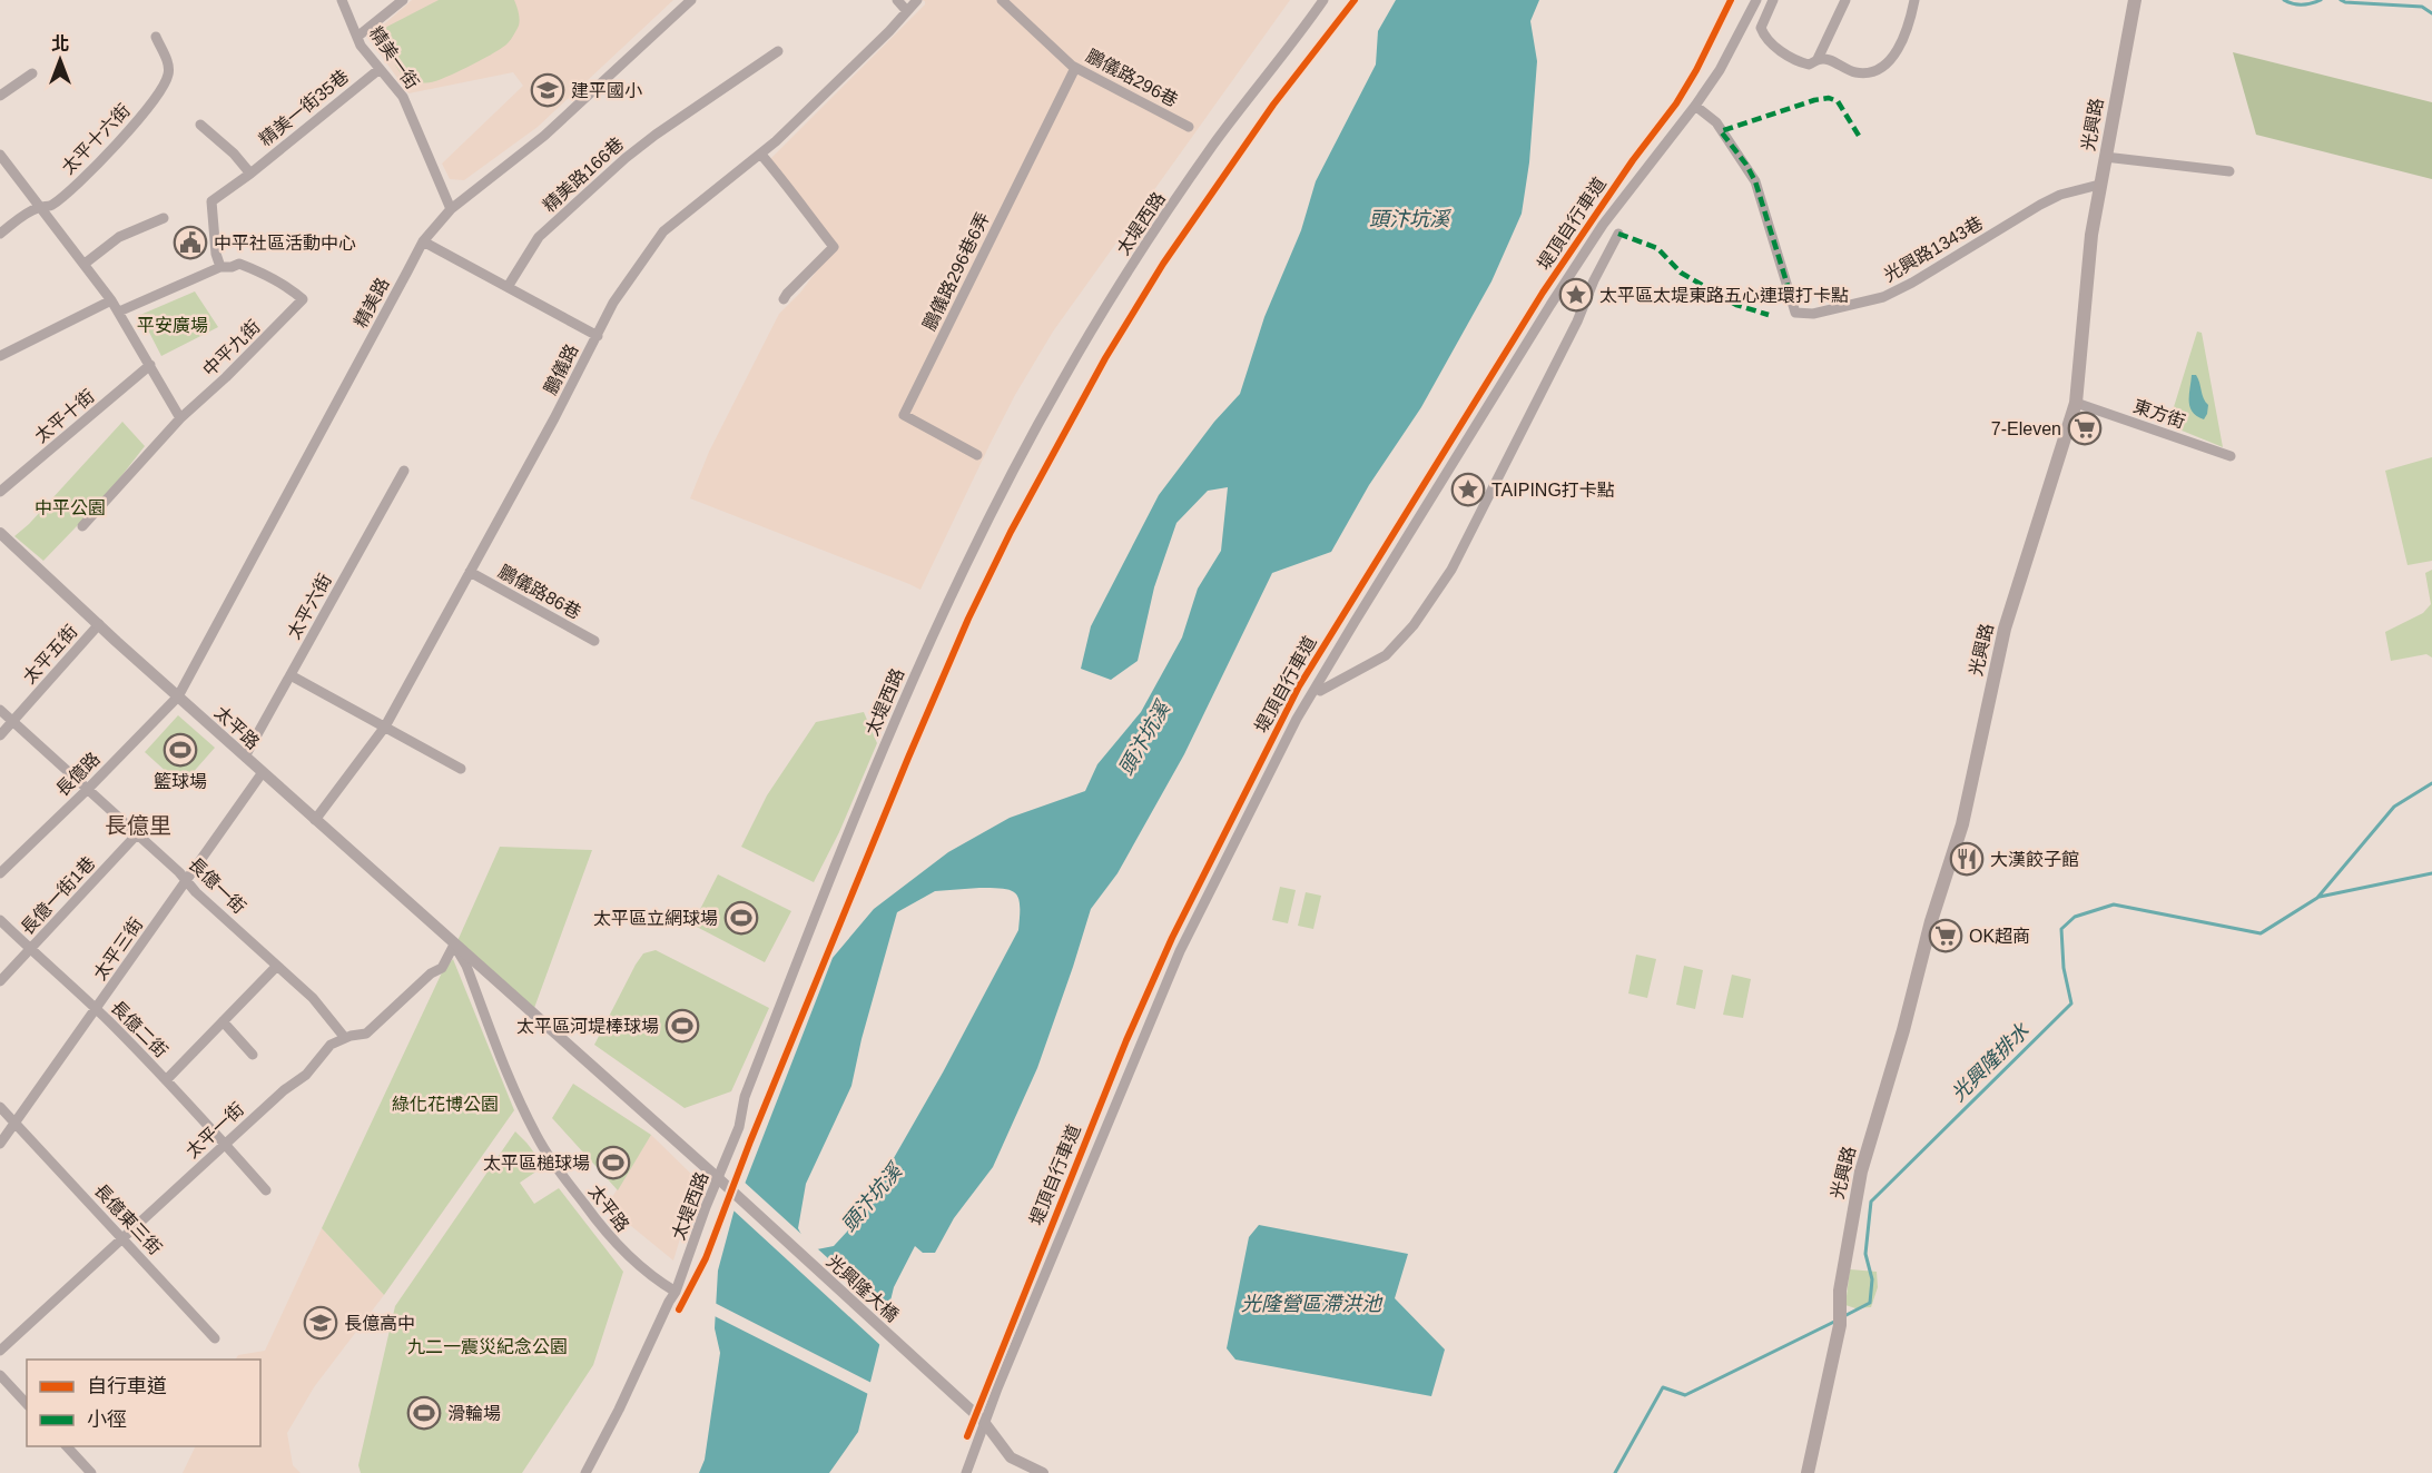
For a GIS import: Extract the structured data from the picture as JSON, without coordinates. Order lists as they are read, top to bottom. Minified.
{"streets":{"main road":["光興路"],"street":["精美一街","鵬儀路296巷","精美一街35巷","太平十六街","精美路166巷","太堤西路","光興路1343巷","鵬儀路296巷6弄","精美路","中平九街","鵬儀路","東方街","太平十街","鵬儀路86巷","太平六街","太平五街","太平路","長億路","長億一街","長億一街1巷","太平三街","長億二街","太平一街","長億東三街","光興隆大橋"],"cycle path":["堤頂自行車道"]},"crossings":[["精美一街","精美一街35巷"],["精美一街","精美路"],["鵬儀路296巷","鵬儀路296巷6弄"],["精美一街35巷","中平九街"],["光興路","光興路1343巷"],["光興路","東方街"],["太堤西路","太平路"],["太堤西路","光興隆大橋"],["精美路","太平路"],["精美路","長億路"],["鵬儀路","鵬儀路86巷"],["鵬儀路","太平路"],["太平六街","太平路"],["太平五街","太平路"],["太平五街","長億一街"],["太平路","長億路"],["太平路","太平三街"],["太平路","太平一街"],["太平路","光興隆大橋"],["長億路","長億一街"],["長億一街","長億一街1巷"],["長億一街","太平三街"],["長億一街","太平一街"],["長億一街1巷","長億二街"],["太平三街","長億二街"],["太平三街","長億東三街"],["長億二街","太平一街"],["太平一街","長億東三街"]],"districts":["長億里"],"water":["頭汴坑溪","光興隆排水","光隆營區滯洪池"],"parks":["平安廣場","中平公園","綠化花博公園","九二一震災紀念公園"],"places":{"school or university":["建平國小","長億高中"],"public building":["中平社區活動中心"],"place":["太平區太堤東路五心連環打卡點","TAIPING打卡點"],"supermarket":["7-Eleven","OK超商"],"sports":["籃球場","太平區立網球場","太平區河堤棒球場","太平區槌球場","滑輪場"],"restaurant":["大漢餃子館"]},"legend":["自行車道","小徑"],"north":"top"}
